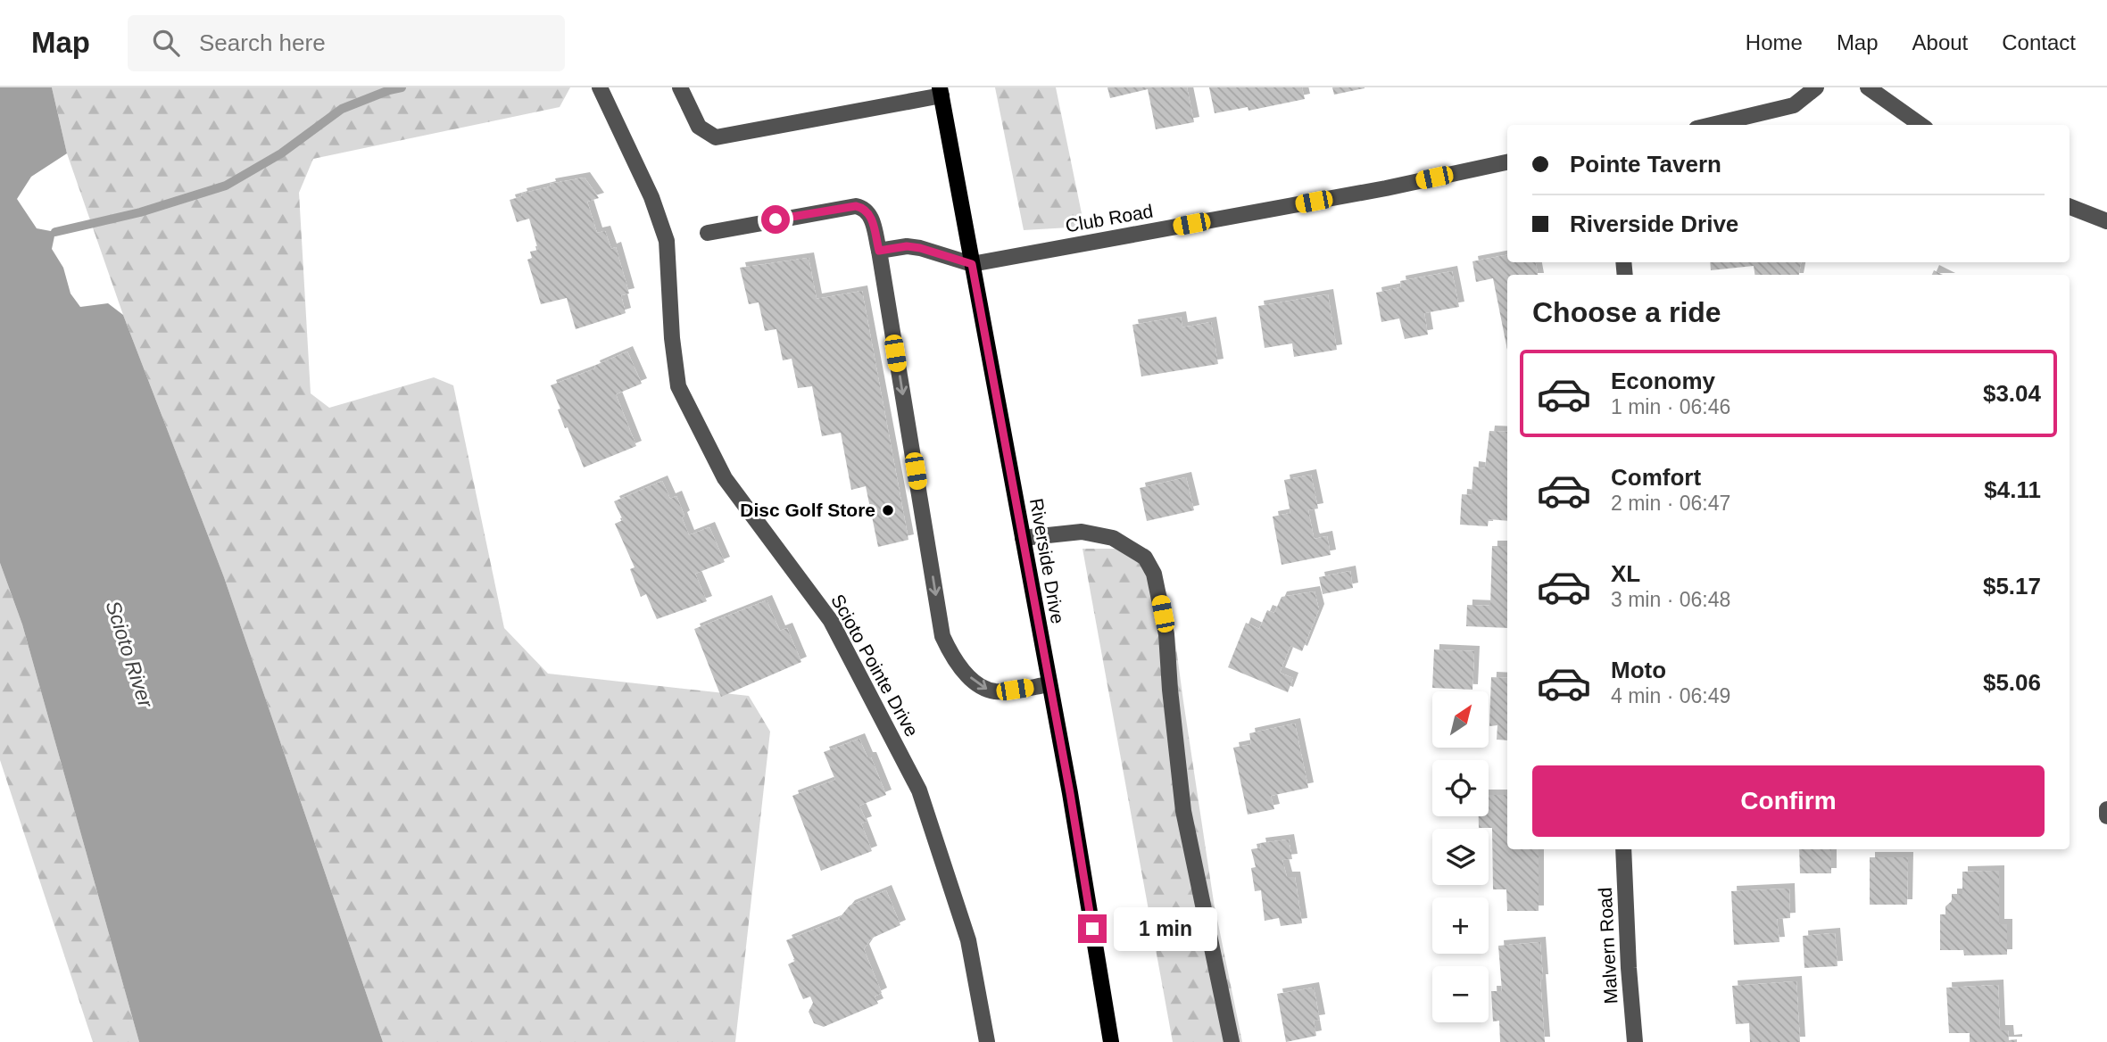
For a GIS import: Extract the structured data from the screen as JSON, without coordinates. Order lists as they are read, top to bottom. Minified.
{"streets":{"main road":["Riverside Drive"],"street":["Club Road","Scioto Pointe Drive","Malvern Road"]},"crossings":[["Club Road","Riverside Drive"]],"water":["Scioto River"],"places":["Disc Golf Store"],"north":"top right","page":{"header":"Map","search":"Search here","nav":["Home","Map","About","Contact"],"banner":["Pointe Tavern","Riverside Drive"],"heading":"Choose a ride","list":[{"name":"Economy","note":"1 min · 06:46","value":"$3.04"},{"name":"Comfort","note":"2 min · 06:47","value":"$4.11"},{"name":"XL","note":"3 min · 06:48","value":"$5.17"},{"name":"Moto","note":"4 min · 06:49","value":"$5.06"}],"map_buttons":["+","−"],"buttons":"Confirm","bubble":"1 min"}}
